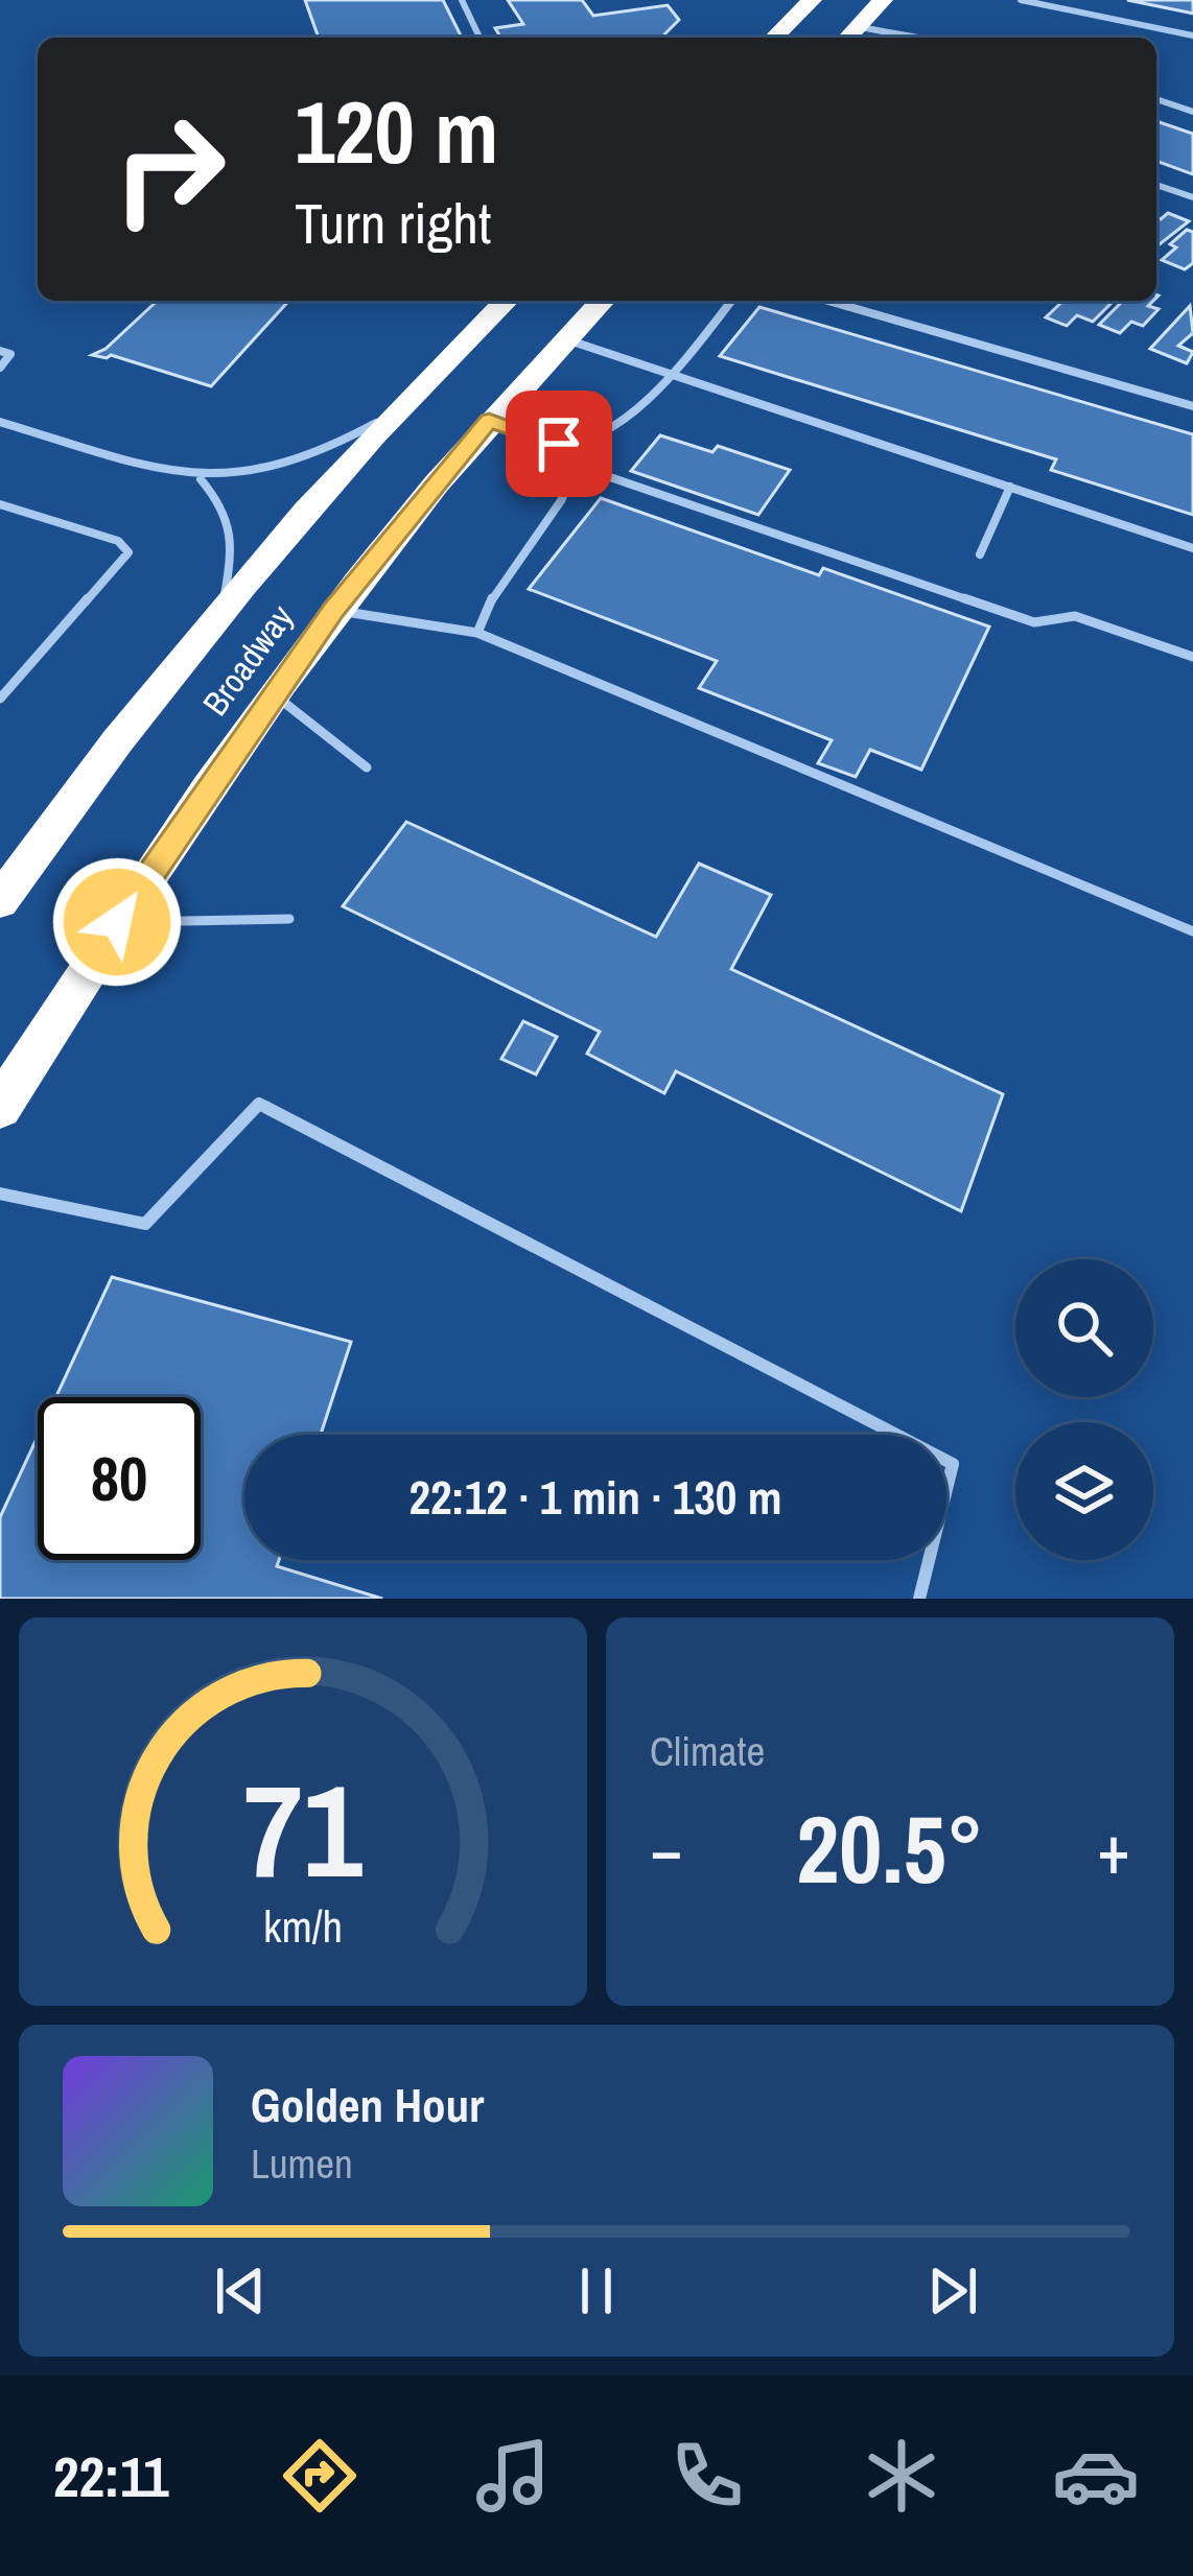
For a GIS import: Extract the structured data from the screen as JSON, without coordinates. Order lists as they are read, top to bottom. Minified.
{"streets":{"highway":["Broadway"]},"page":{"turn":["120 m","Turn right"],"limit":"80","trip":"22:12 · 1 min · 130 m","tile":"Climate","heat":["−","20.5°","+"],"song":["Golden Hour","Lumen"],"tabs":"22:11","gauge":["71","km/h"]}}
